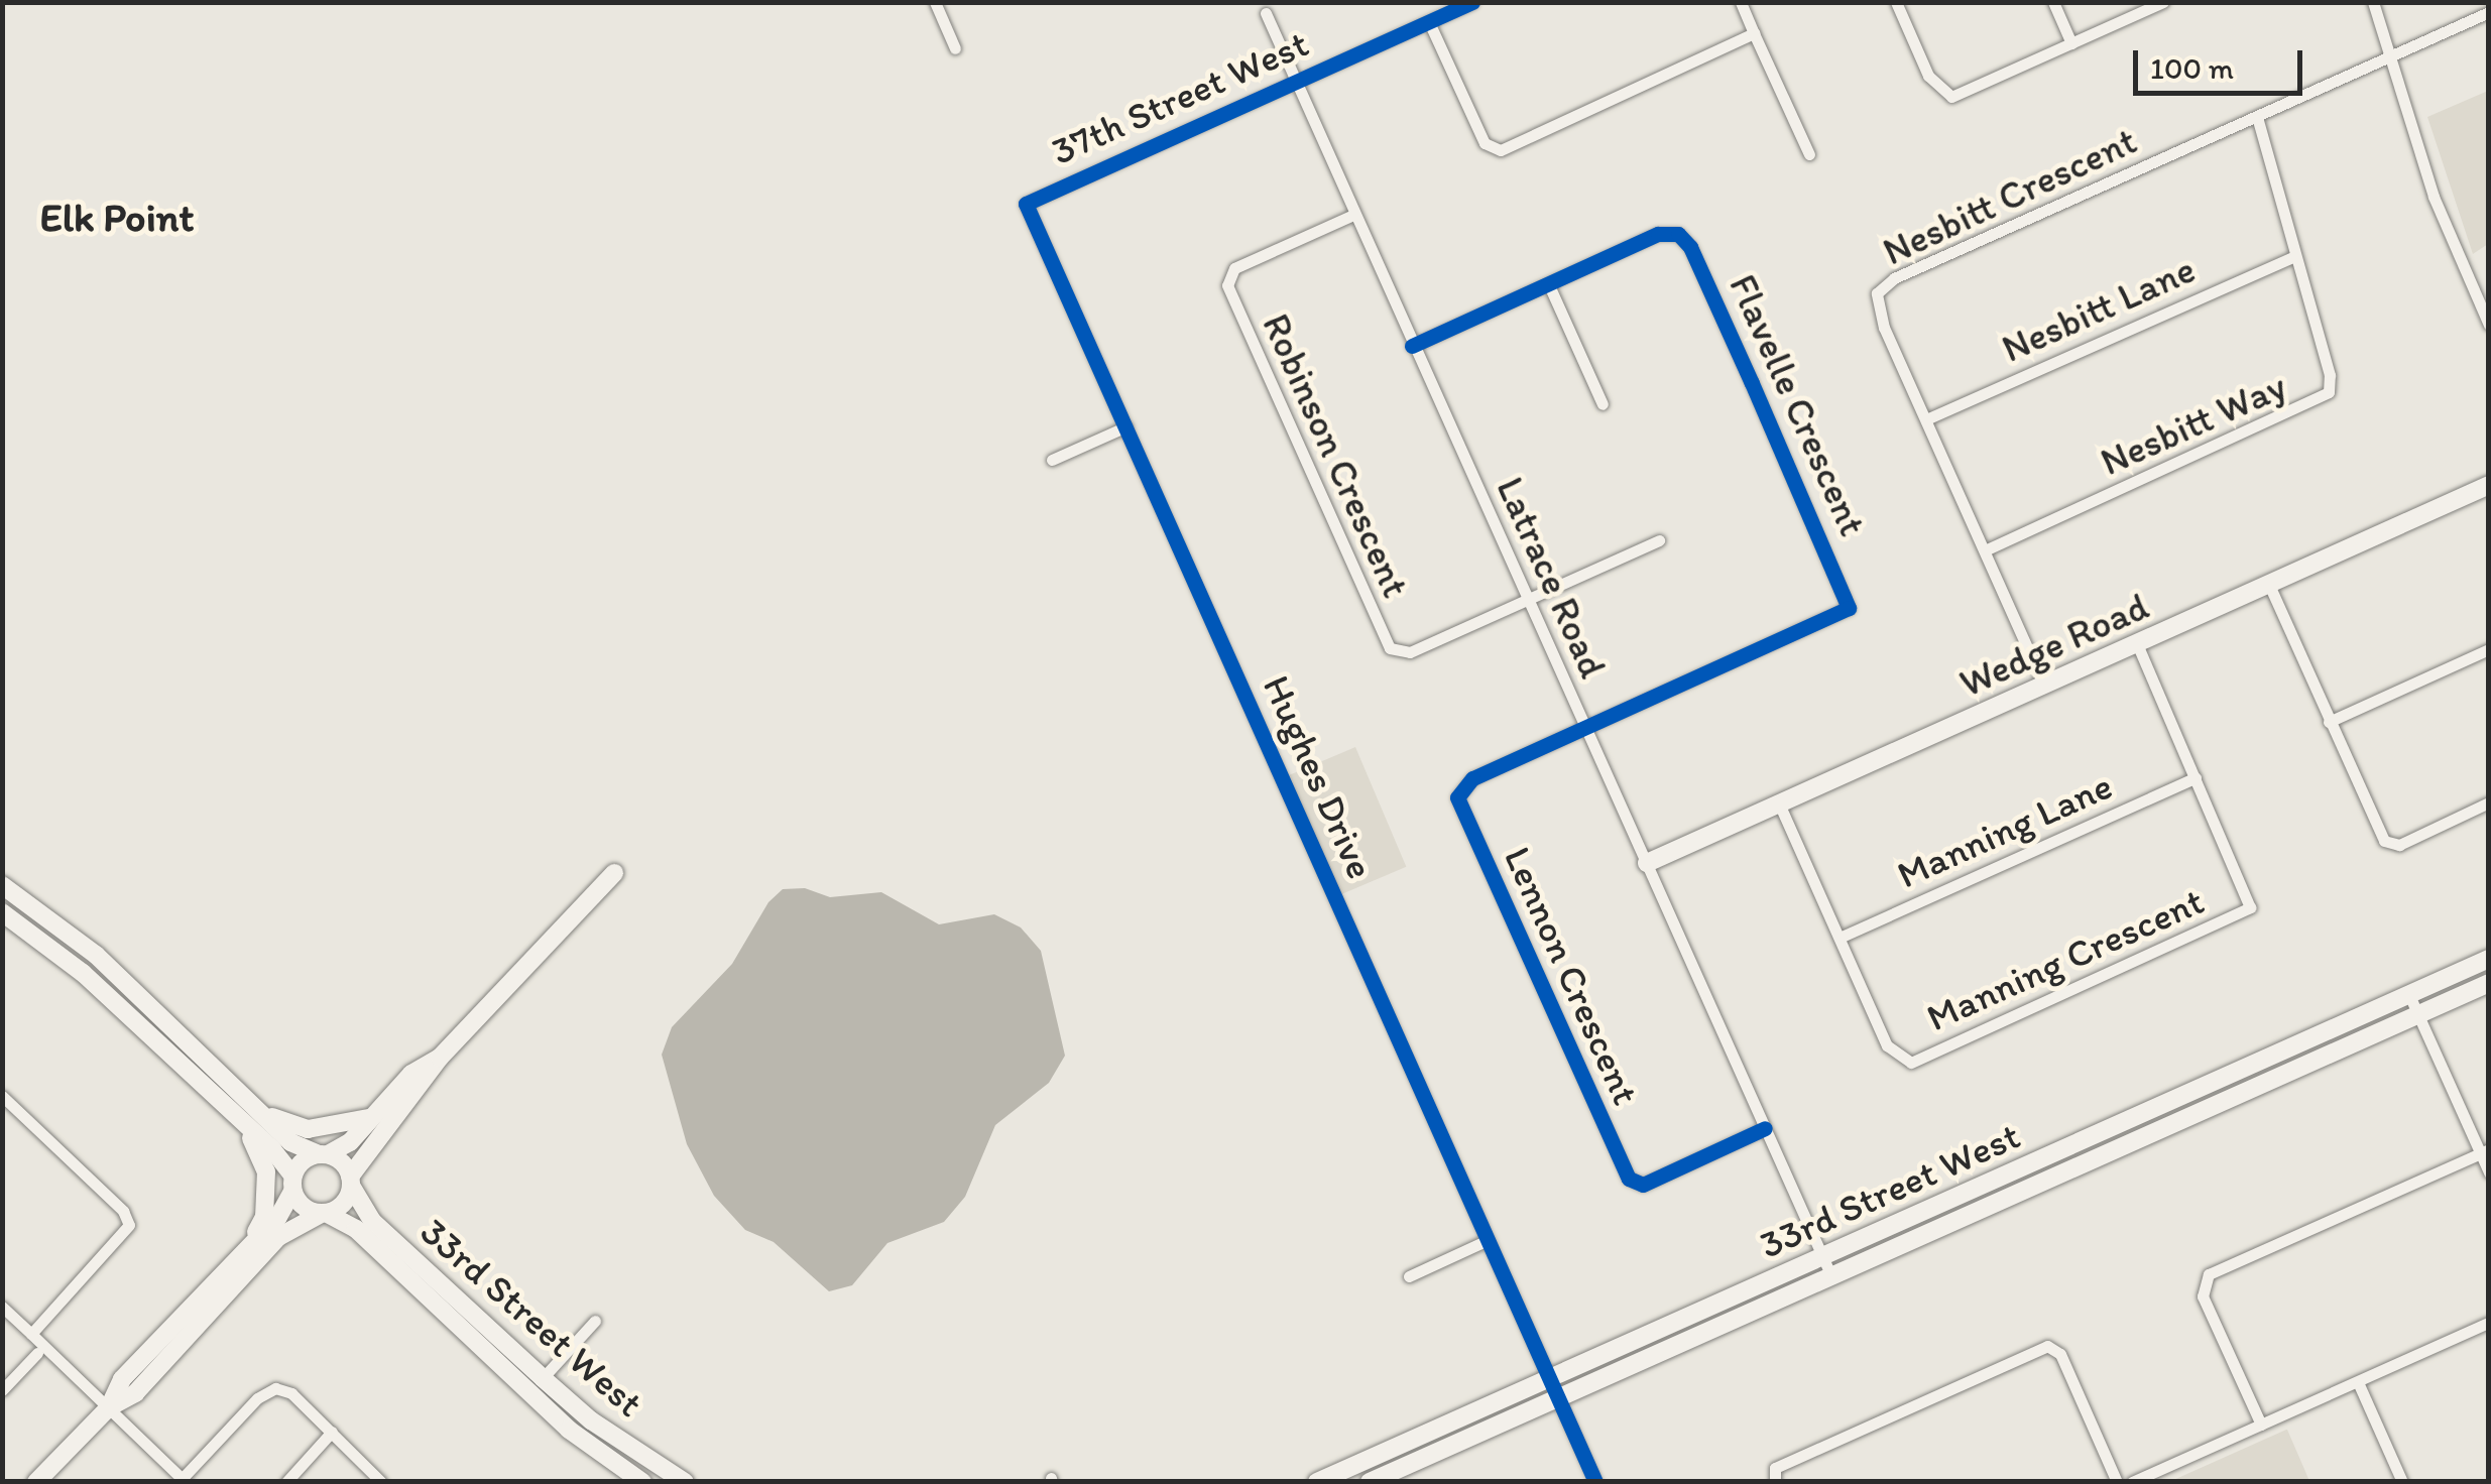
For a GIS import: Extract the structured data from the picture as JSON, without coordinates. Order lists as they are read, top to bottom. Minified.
{"streets":{"main road":["Wedge Road","33rd Street West"],"street":["37th Street West","Nesbitt Crescent","Nesbitt Lane","Flavelle Crescent","Nesbitt Way","Robinson Crescent","Latrace Road","Hughes Drive","Manning Lane","Manning Crescent","Lennon Crescent"]},"crossings":[["37th Street West","Latrace Road"],["37th Street West","Hughes Drive"],["Nesbitt Crescent","Nesbitt Lane"],["Nesbitt Crescent","Nesbitt Way"],["Nesbitt Crescent","Wedge Road"],["Nesbitt Lane","Nesbitt Way"],["Flavelle Crescent","Latrace Road"],["Flavelle Crescent","Lennon Crescent"],["Robinson Crescent","Latrace Road"],["Latrace Road","Wedge Road"],["Latrace Road","Lennon Crescent"],["Latrace Road","33rd Street West"],["Wedge Road","Manning Crescent"],["Hughes Drive","33rd Street West"],["Manning Lane","Manning Crescent"]],"districts":["Elk Point"],"scale_bar":"100 m"}
